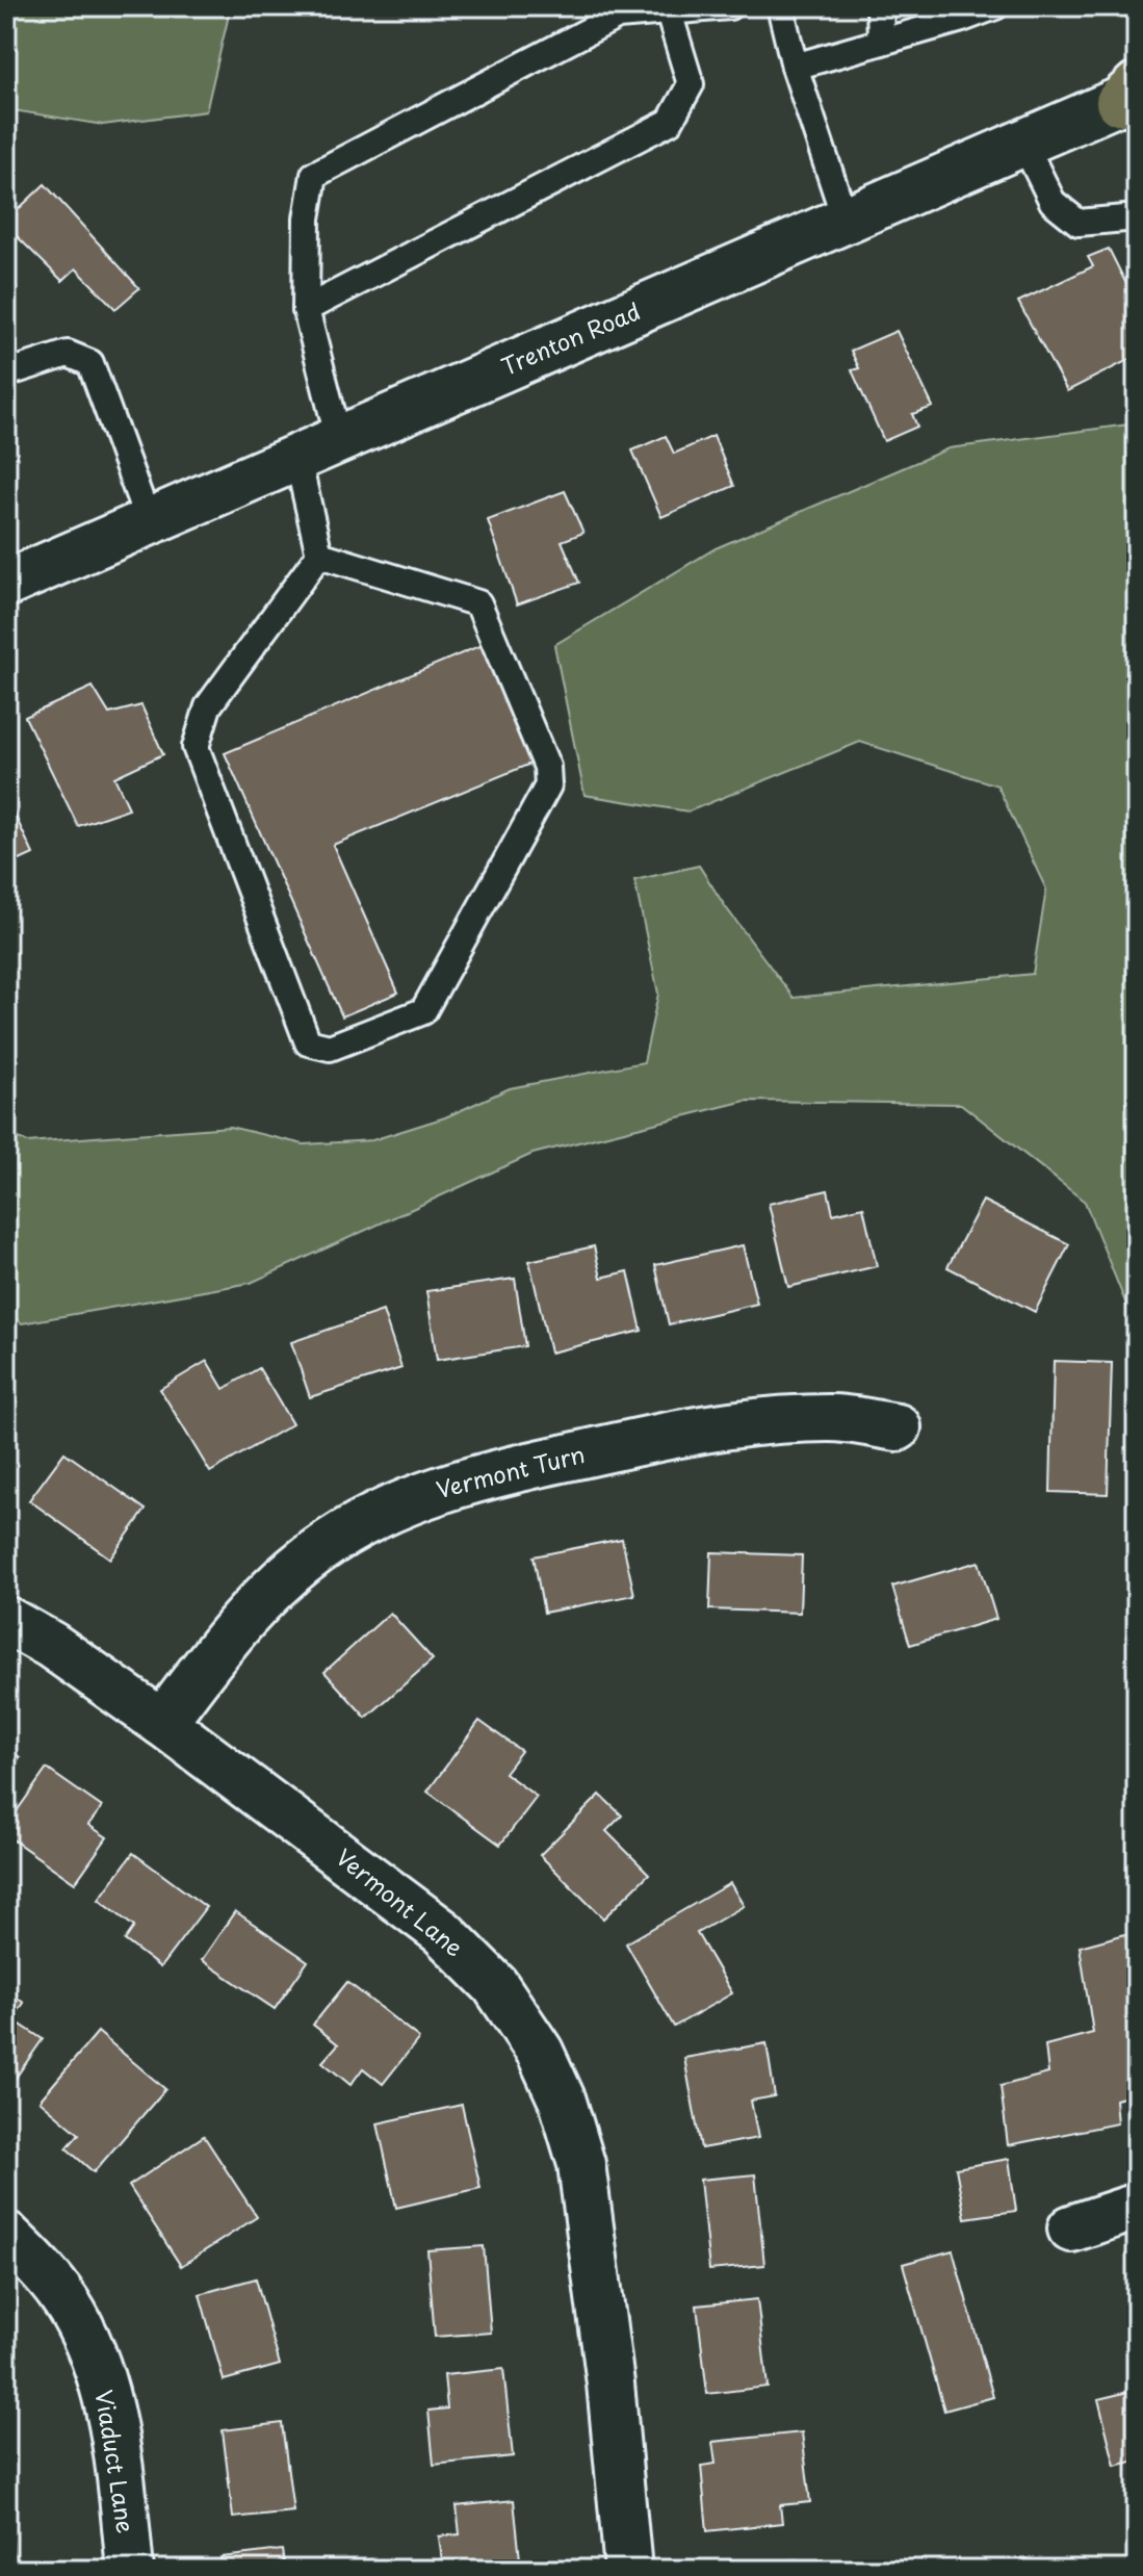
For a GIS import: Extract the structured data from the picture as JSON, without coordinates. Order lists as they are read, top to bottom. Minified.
{"streets":{"street":["Trenton Road","Vermont Turn","Vermont Lane","Viaduct Lane"]},"crossings":[["Vermont Turn","Vermont Lane"]]}
